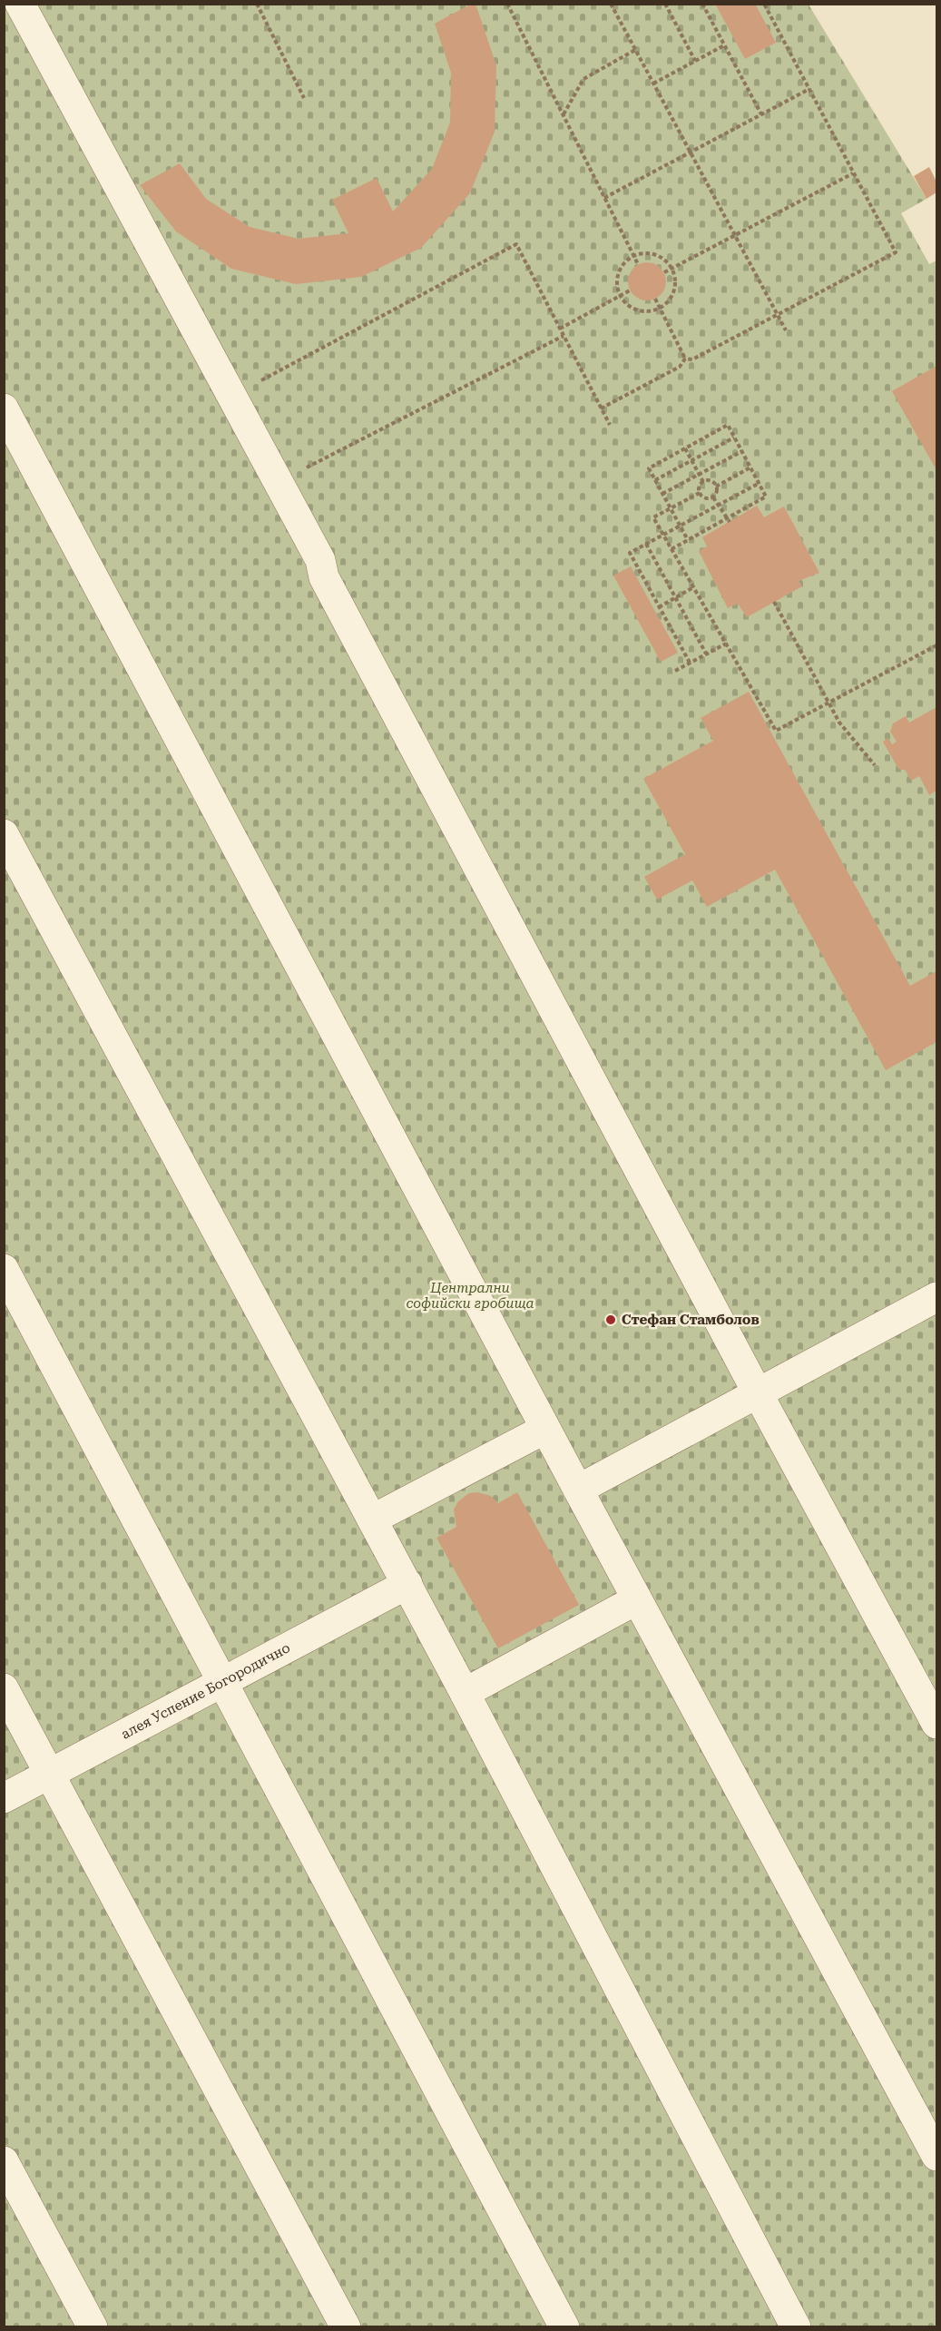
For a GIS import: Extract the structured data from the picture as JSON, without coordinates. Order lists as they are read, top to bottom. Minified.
{"streets":{"lane":["алея Успение Богородично"]},"parks":["Централни софийски гробища"],"places":["Стефан Стамболов"]}
